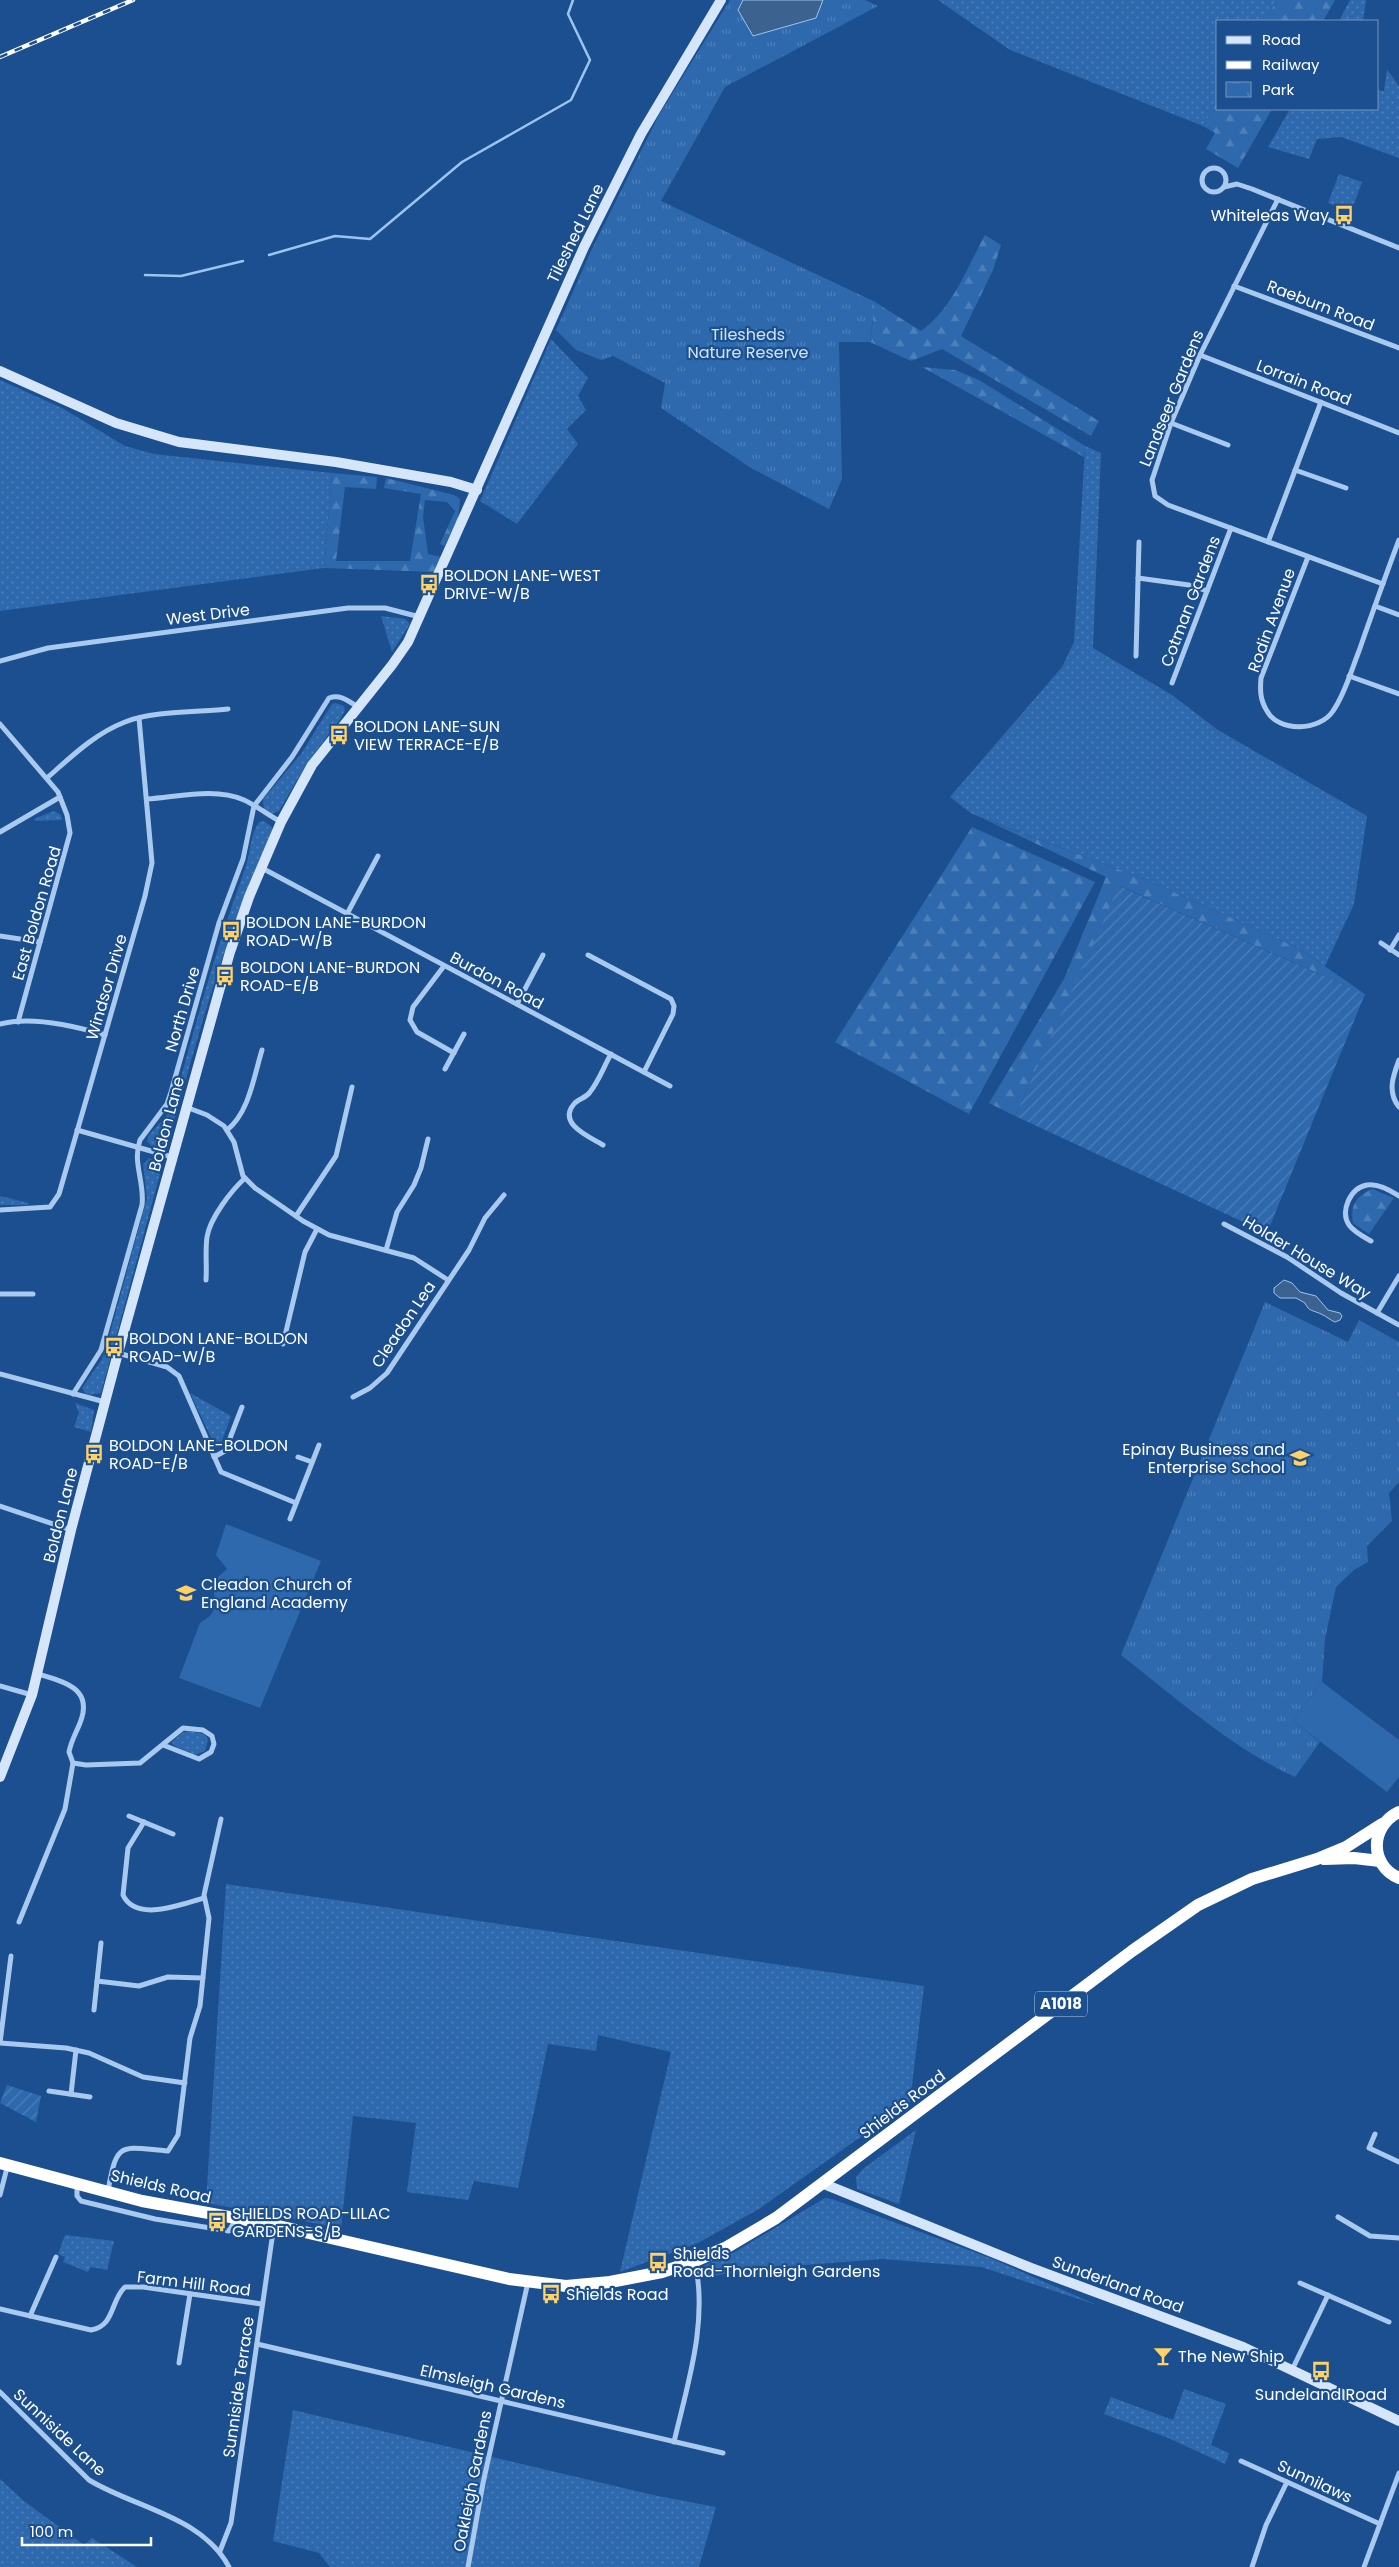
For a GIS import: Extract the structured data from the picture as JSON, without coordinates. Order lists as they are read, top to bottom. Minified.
{"streets":{"highway":["A1018","Shields Road"],"street":["Tileshed Lane","Raeburn Road","Lorrain Road","Landseer Gardens","Cotman Gardens","West Drive","Rodin Avenue","East Boldon Road","Burdon Road","Windsor Drive","North Drive","Boldon Lane","Holder House Way","Cleadon Lea","Farm Hill Road","Sunderland Road","Elmsleigh Gardens","Sunniside Terrace","Sunniside Lane","Oakleigh Gardens","Sunnilaws"]},"crossings":[["Tileshed Lane","West Drive"],["Tileshed Lane","North Drive"],["Tileshed Lane","Boldon Lane"],["Raeburn Road","Landseer Gardens"],["Lorrain Road","Landseer Gardens"],["Landseer Gardens","Cotman Gardens"],["Landseer Gardens","Rodin Avenue"],["Burdon Road","Boldon Lane"],["North Drive","Boldon Lane"],["A1018","Shields Road"],["Shields Road","Sunderland Road"],["Shields Road","Sunniside Terrace"],["Shields Road","Oakleigh Gardens"],["Farm Hill Road","Sunniside Terrace"],["Elmsleigh Gardens","Sunniside Terrace"],["Elmsleigh Gardens","Oakleigh Gardens"],["Sunniside Terrace","Sunniside Lane"]],"parks":["Tilesheds Nature Reserve"],"places":{"bus stop":["Whiteleas Way","BOLDON LANE-WEST DRIVE-W/B","BOLDON LANE-SUN VIEW TERRACE-E/B","BOLDON LANE-BURDON ROAD-W/B","BOLDON LANE-BURDON ROAD-E/B","BOLDON LANE-BOLDON ROAD-W/B","BOLDON LANE-BOLDON ROAD-E/B","SHIELDS ROAD-LILAC GARDENS-S/B","Shields Road-Thornleigh Gardens","Shields Road","Sundeland Road"],"school or university":["Epinay Business and Enterprise School","Cleadon Church of England Academy"],"bar":["The New Ship"]},"legend":["Road","Railway","Park"],"scale_bar":"100 m"}
